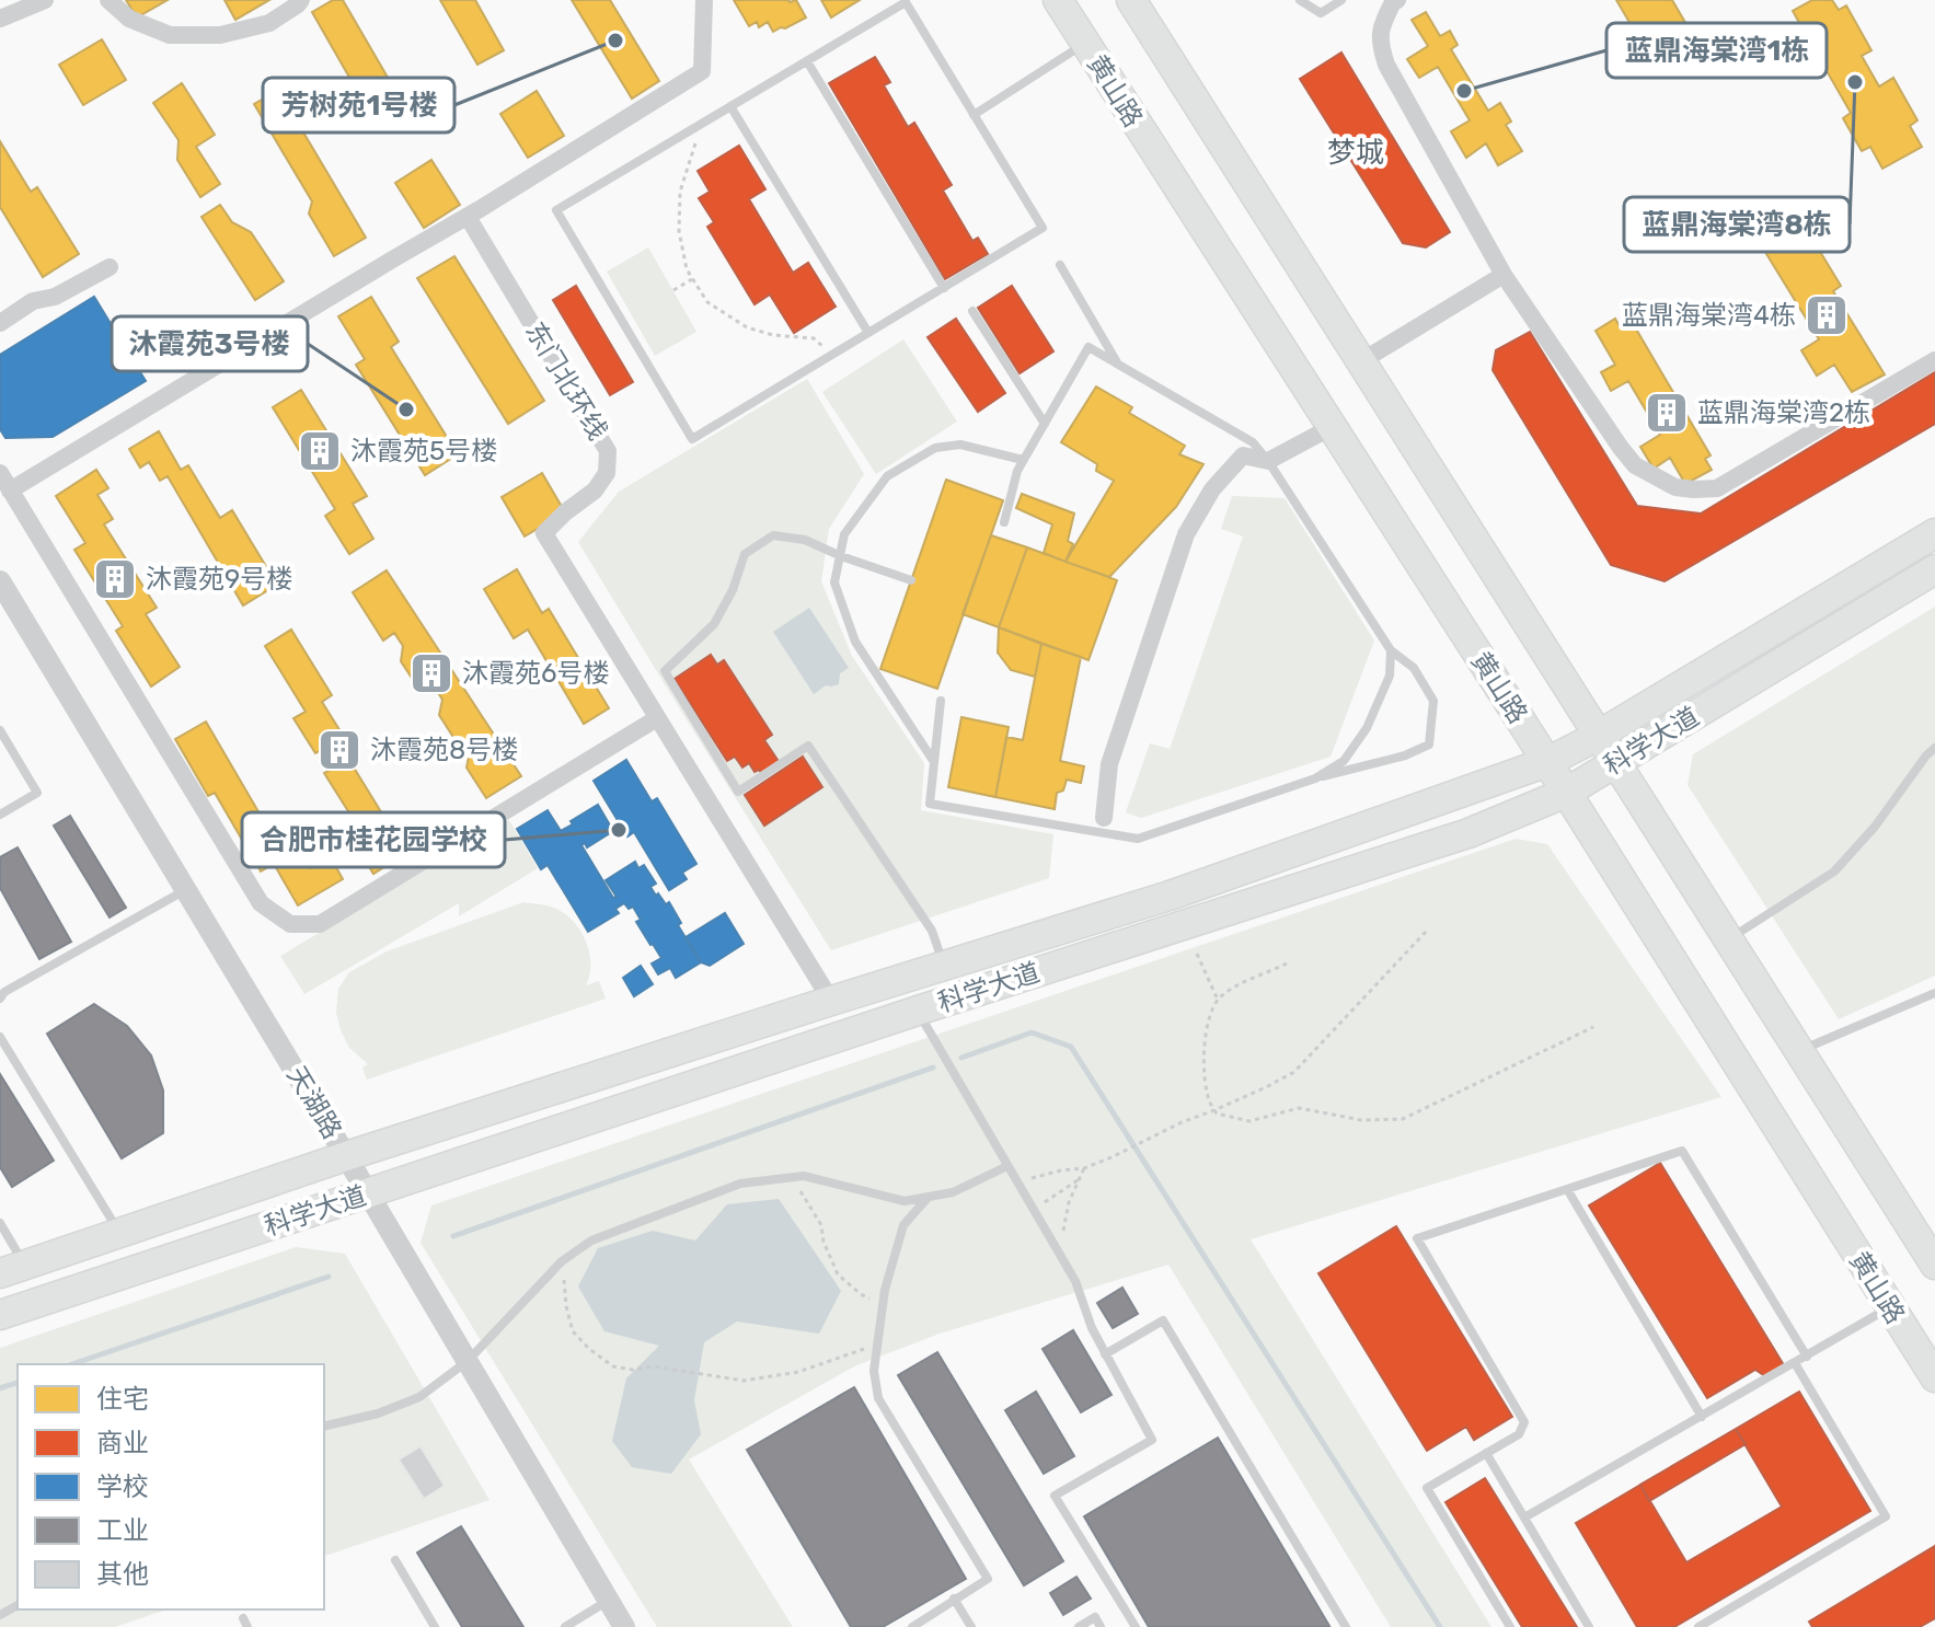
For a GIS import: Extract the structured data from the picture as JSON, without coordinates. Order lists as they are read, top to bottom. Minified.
{"streets":{"main road":["黄山路","科学大道"],"street":["东门北环线","天湖路"]},"crossings":[["黄山路","科学大道"],["科学大道","天湖路"]],"districts":["梦城"],"places":{"other":["芳树苑1号楼","蓝鼎海棠湾8栋","蓝鼎海棠湾1栋","沐霞苑3号楼","合肥市桂花园学校"],"building":["蓝鼎海棠湾4栋","蓝鼎海棠湾2栋","沐霞苑5号楼","沐霞苑9号楼","沐霞苑6号楼","沐霞苑8号楼"]},"legend":["住宅","商业","学校","工业","其他"]}
